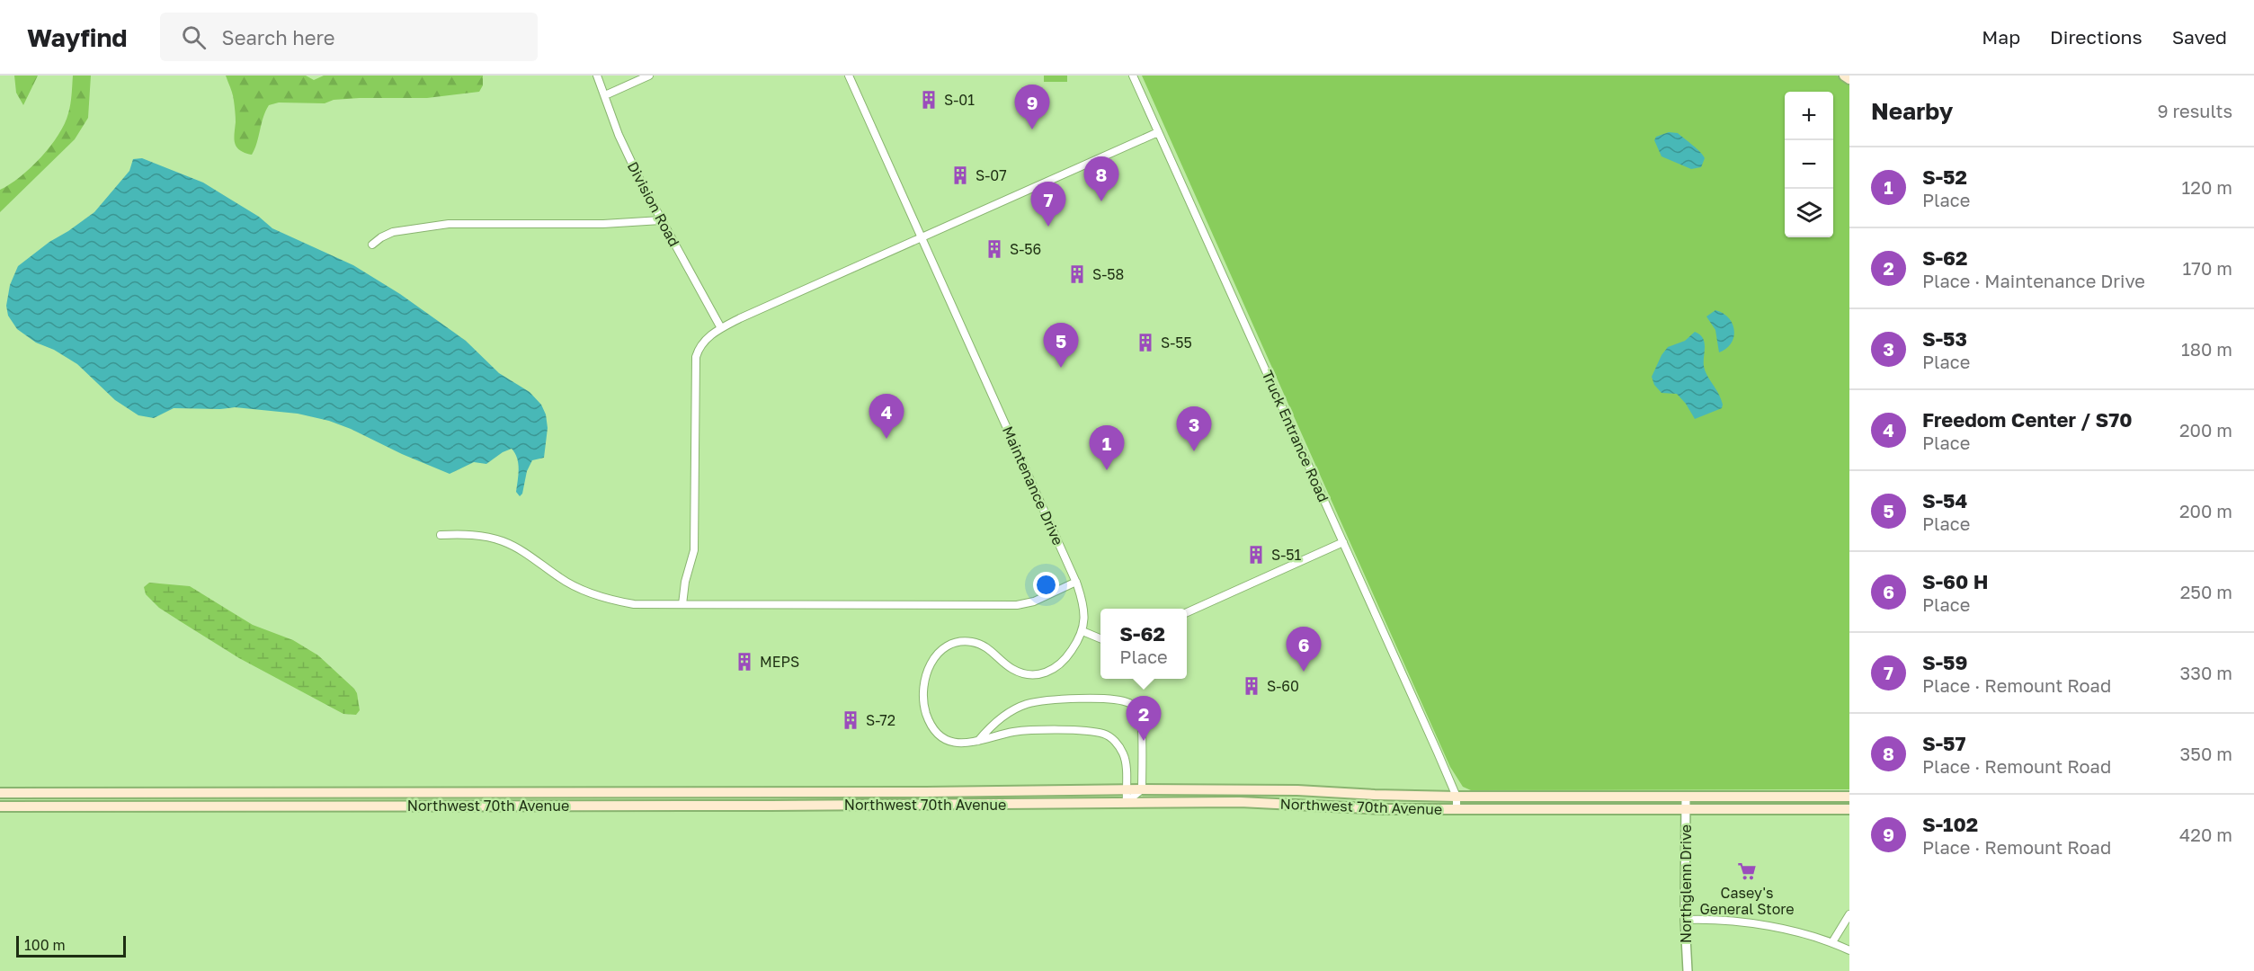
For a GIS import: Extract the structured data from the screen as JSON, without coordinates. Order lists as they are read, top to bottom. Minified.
{"streets":{"main road":["Northwest 70th Avenue"],"street":["Division Road","Truck Entrance Road","Maintenance Drive","Northglenn Drive"]},"crossings":[["Truck Entrance Road","Northwest 70th Avenue"],["Northwest 70th Avenue","Northglenn Drive"]],"places":{"building":["S-01","S-07","S-56","S-58","S-55","S-51","MEPS","S-60","S-72"],"supermarket":["Casey's General Store"]},"scale_bar":"100 m","page":{"header":"Wayfind","search":"Search here","nav":["Map","Directions","Saved"],"heading":["Nearby","9 results"],"pins":["9","8","7","5","4","3","1","6","2"],"map_buttons":["+","−"],"list":[{"mark":"1","name":"S-52","note":"Place","value":"120 m"},{"mark":"2","name":"S-62","note":"Place · Maintenance Drive","value":"170 m"},{"mark":"3","name":"S-53","note":"Place","value":"180 m"},{"mark":"4","name":"Freedom Center / S70","note":"Place","value":"200 m"},{"mark":"5","name":"S-54","note":"Place","value":"200 m"},{"mark":"6","name":"S-60 H","note":"Place","value":"250 m"},{"mark":"7","name":"S-59","note":"Place · Remount Road","value":"330 m"},{"mark":"8","name":"S-57","note":"Place · Remount Road","value":"350 m"},{"mark":"9","name":"S-102","note":"Place · Remount Road","value":"420 m"}],"popup":["S-62","Place"],"scale":"100 m"}}
